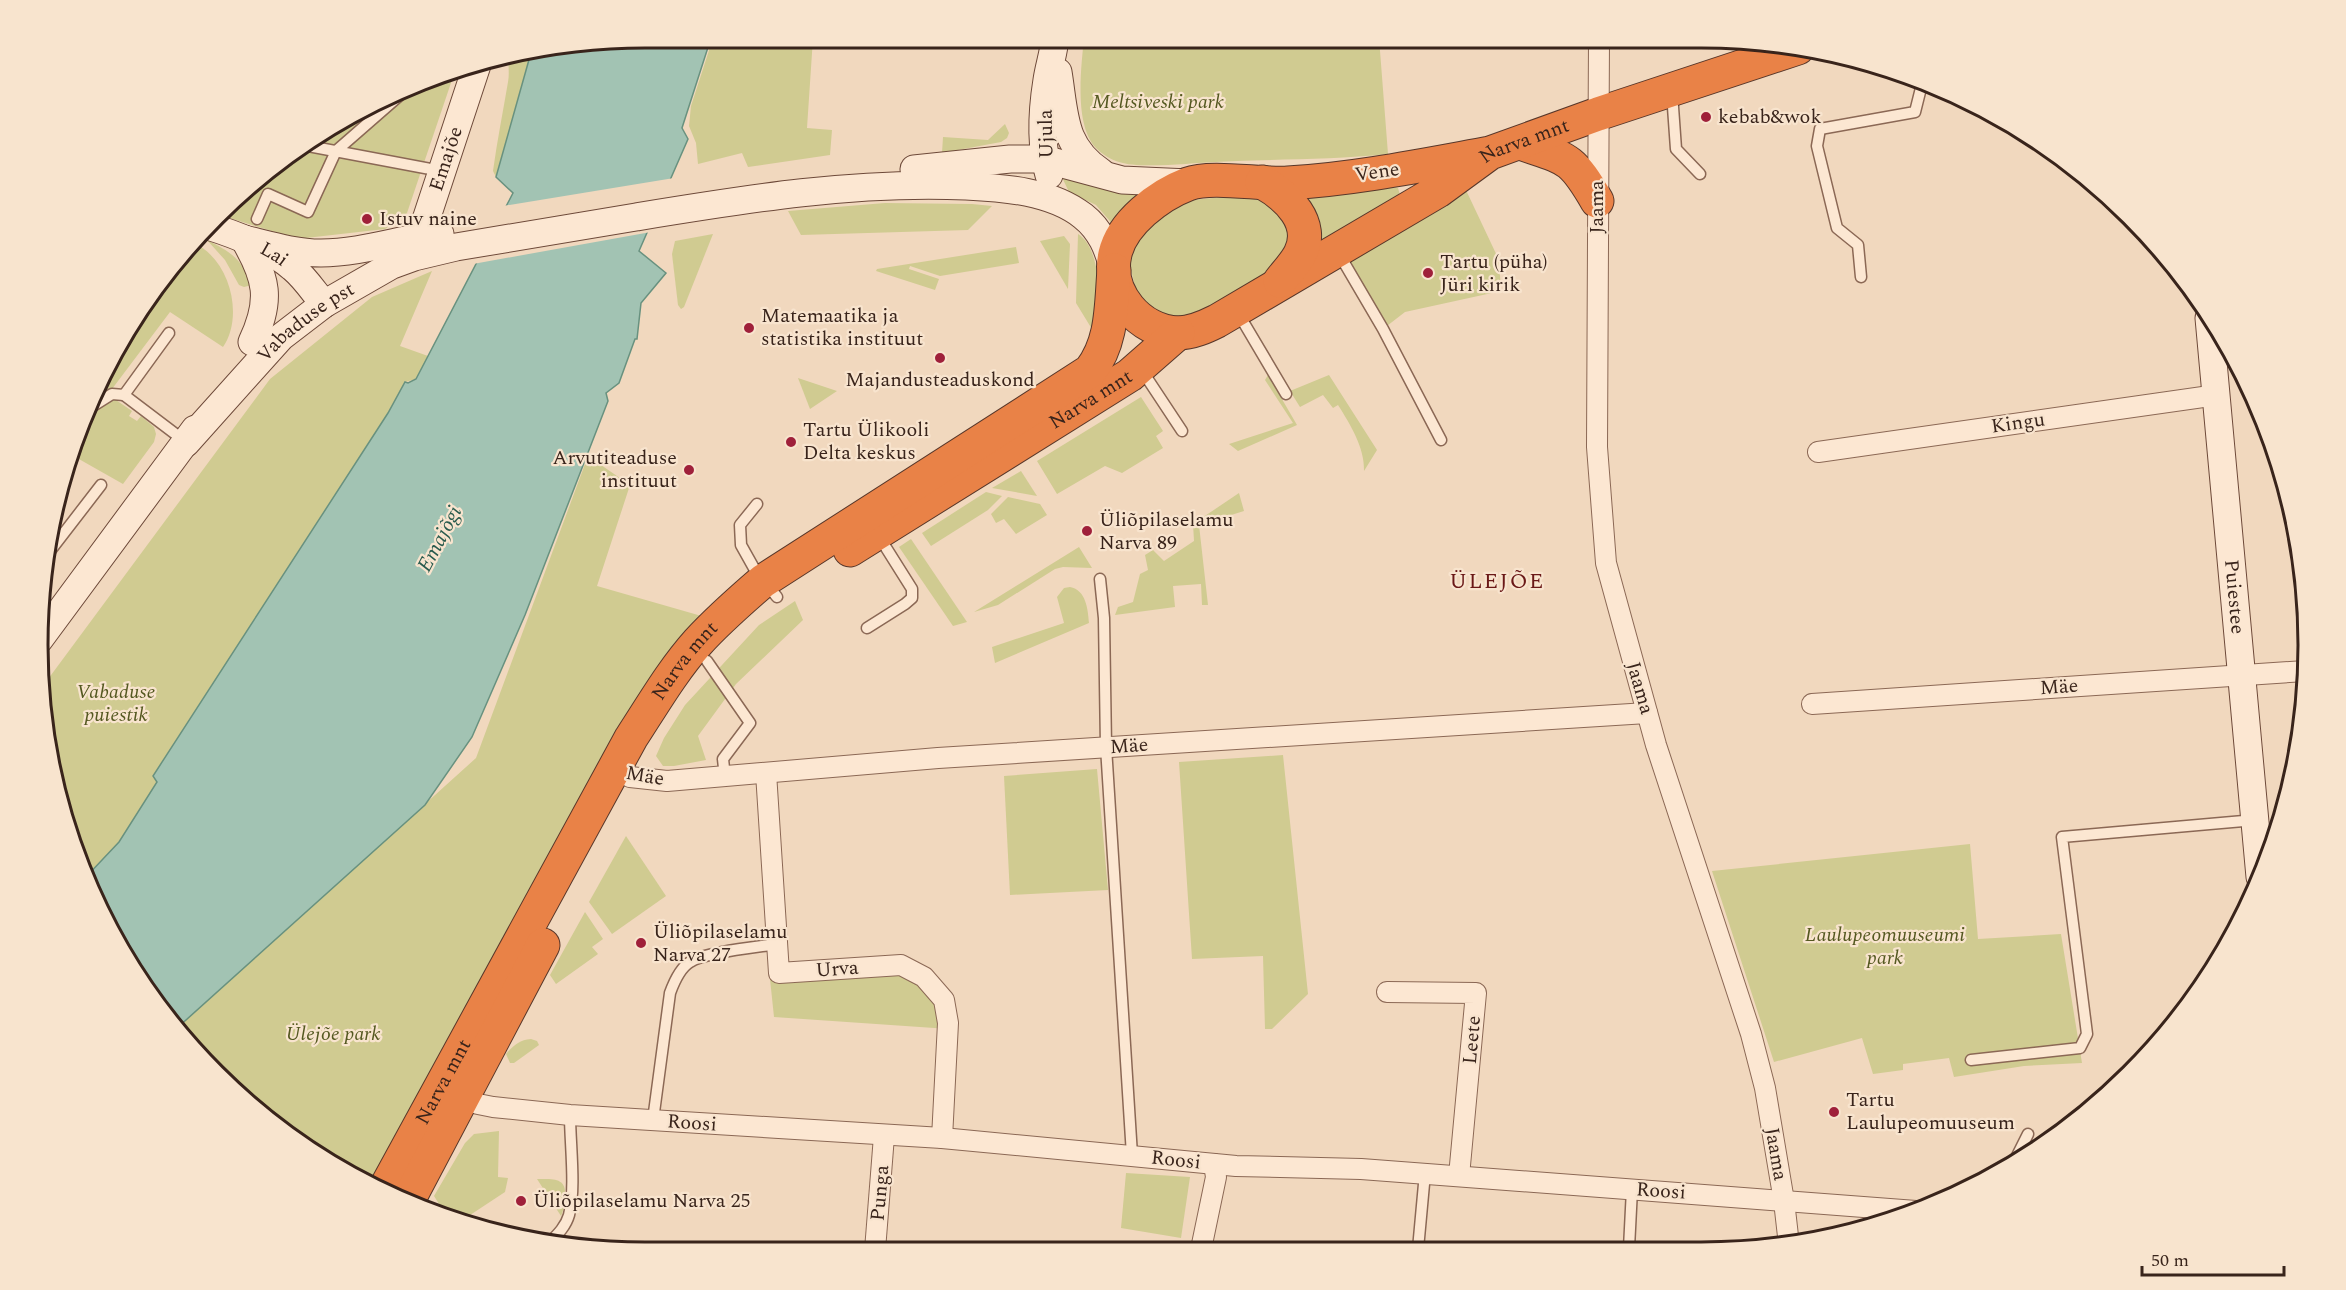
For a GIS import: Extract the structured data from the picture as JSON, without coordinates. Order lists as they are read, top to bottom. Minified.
{"streets":{"highway":["Narva mnt","Vene"],"main road":["Ujula","Emajõe","Lai","Vabaduse pst","Puiestee"],"street":["Jaama","Kingu","Mäe","Urva","Leete","Roosi","Punga"]},"crossings":[["Narva mnt","Vene"],["Narva mnt","Jaama"],["Narva mnt","Mäe"],["Narva mnt","Roosi"],["Emajõe","Vabaduse pst"],["Jaama","Mäe"],["Jaama","Roosi"],["Lai","Vabaduse pst"],["Kingu","Puiestee"],["Puiestee","Mäe"],["Mäe","Urva"],["Urva","Roosi"],["Leete","Roosi"],["Roosi","Punga"]],"districts":["ÜLEJÕE"],"water":["Emajõgi"],"parks":["Meltsiveski park","Vabaduse puiestik","Laulupeomuuseumi park","Ülejõe park"],"places":["kebab&wok","Istuv naine","Tartu (püha) Jüri kirik","Matemaatika ja statistika instituut","Majandusteaduskond","Tartu Ülikooli Delta keskus","Arvutiteaduse instituut","Üliõpilaselamu Narva 89","Üliõpilaselamu Narva 27","Tartu Laulupeomuuseum","Üliõpilaselamu Narva 25"],"scale_bar":"50 m"}
